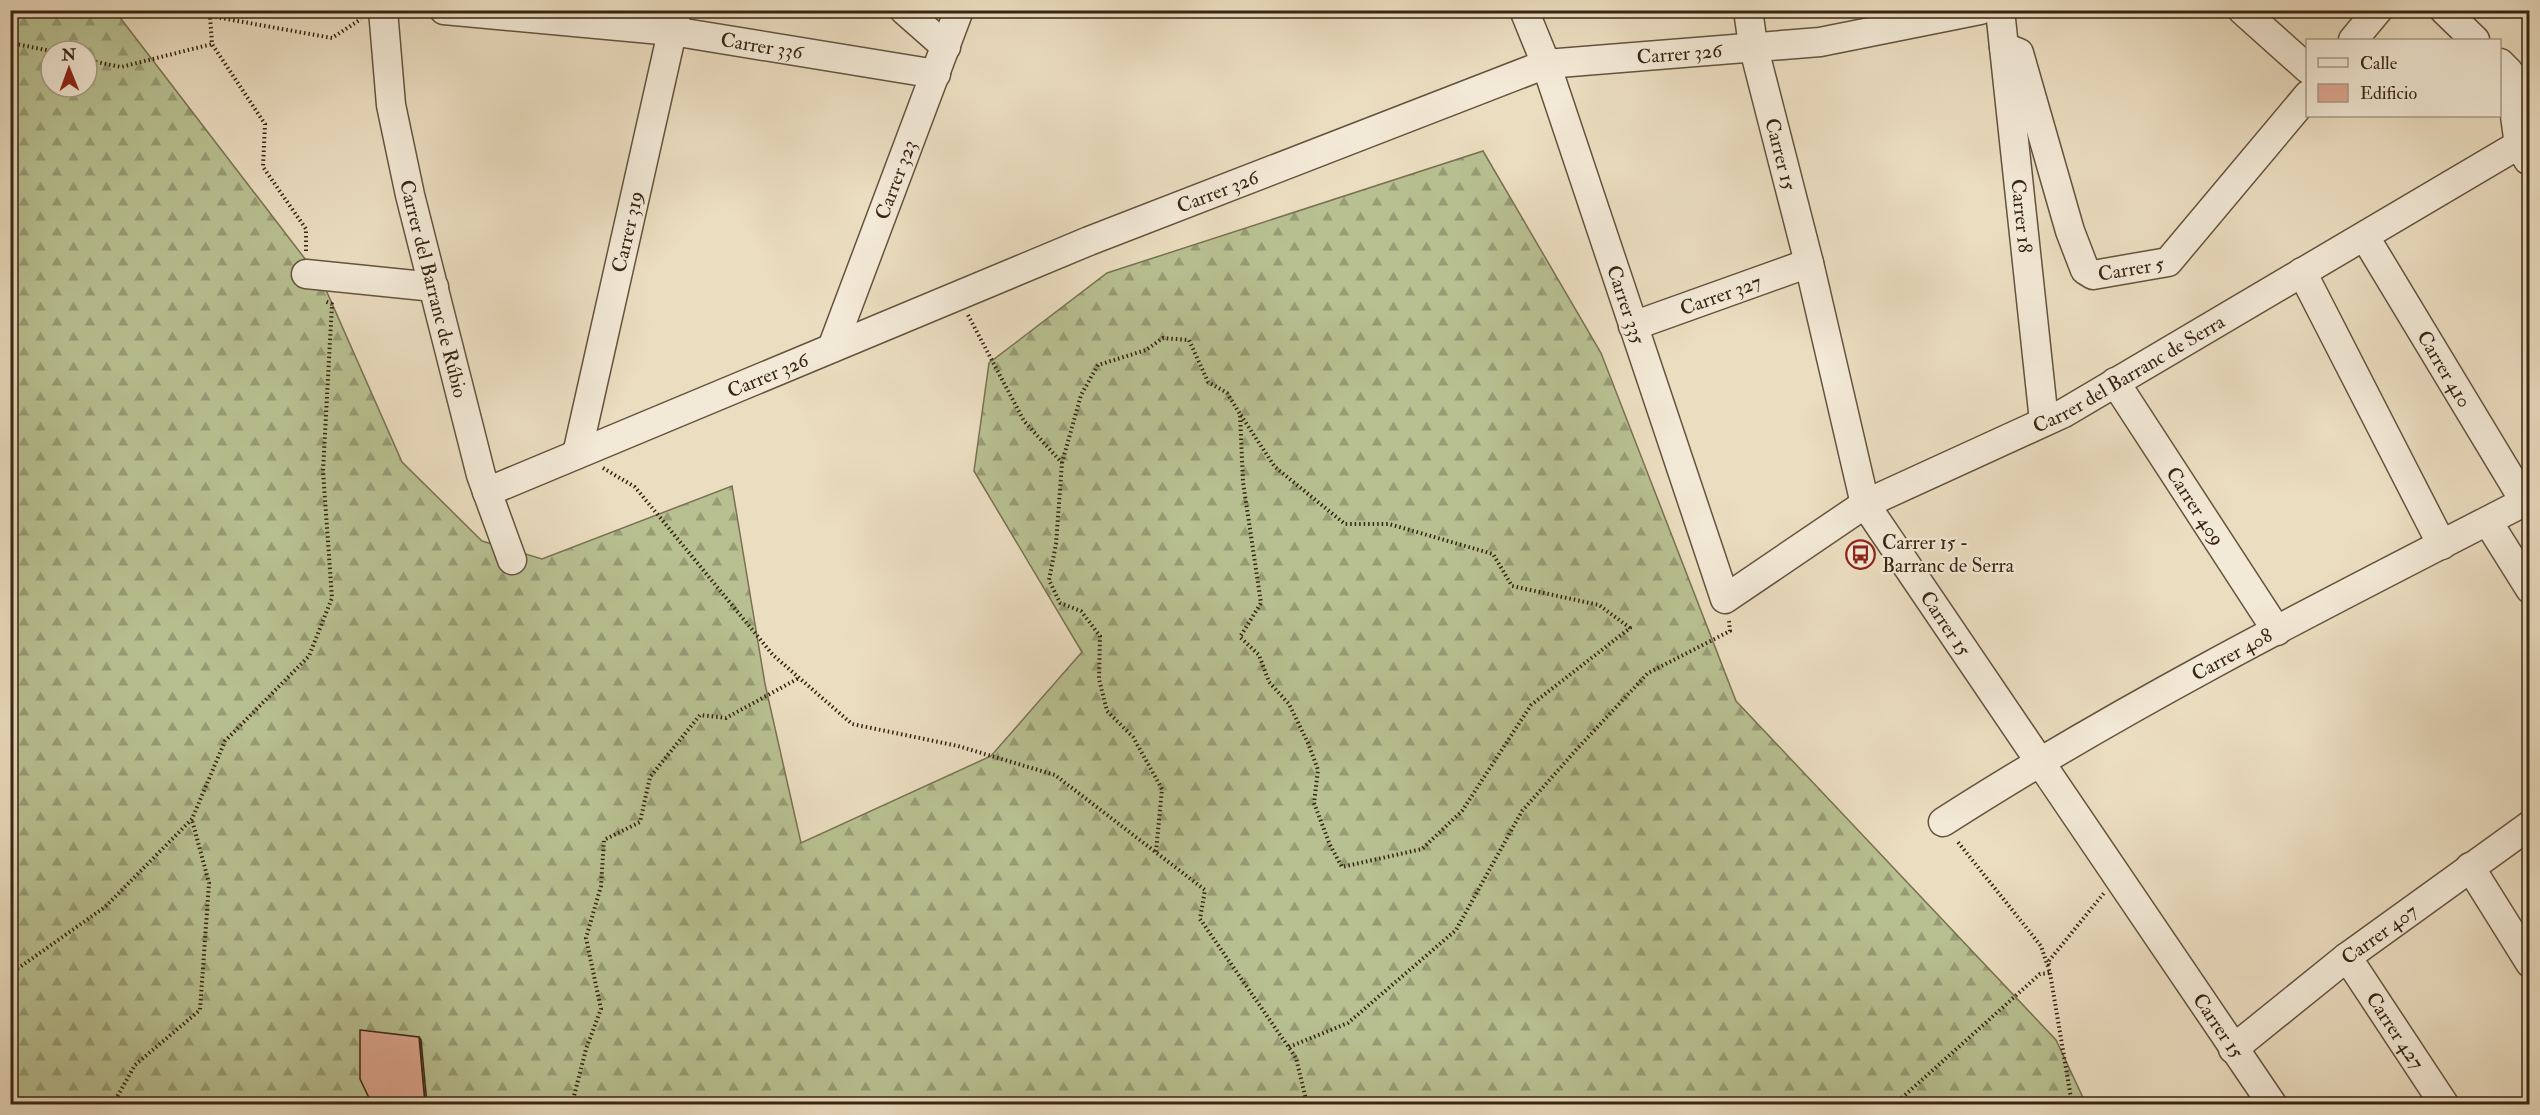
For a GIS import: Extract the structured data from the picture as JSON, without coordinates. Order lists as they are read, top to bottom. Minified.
{"streets":{"street":["Carrer 336","Carrer 326","Carrer 15","Carrer 323","Carrer 18","Carrer 319","Carrer 5","Carrer del Barranc de Rúbio","Carrer 327","Carrer 335","Carrer 410","Carrer del Barranc de Serra","Carrer 409","Carrer 408","Carrer 407","Carrer 427"]},"crossings":[["Carrer 336","Carrer 323"],["Carrer 336","Carrer 319"],["Carrer 326","Carrer 15"],["Carrer 326","Carrer 323"],["Carrer 326","Carrer 319"],["Carrer 326","Carrer del Barranc de Rúbio"],["Carrer 326","Carrer 335"],["Carrer 15","Carrer 327"],["Carrer 15","Carrer del Barranc de Serra"],["Carrer 15","Carrer 408"],["Carrer 15","Carrer 407"],["Carrer 18","Carrer 5"],["Carrer 18","Carrer del Barranc de Serra"],["Carrer 327","Carrer 335"],["Carrer 335","Carrer del Barranc de Serra"],["Carrer 410","Carrer del Barranc de Serra"],["Carrer 410","Carrer 408"],["Carrer del Barranc de Serra","Carrer 409"],["Carrer 409","Carrer 408"],["Carrer 407","Carrer 427"]],"places":{"bus stop":["Carrer 15 - Barranc de Serra"]},"legend":["Calle","Edificio"],"north":"top"}
